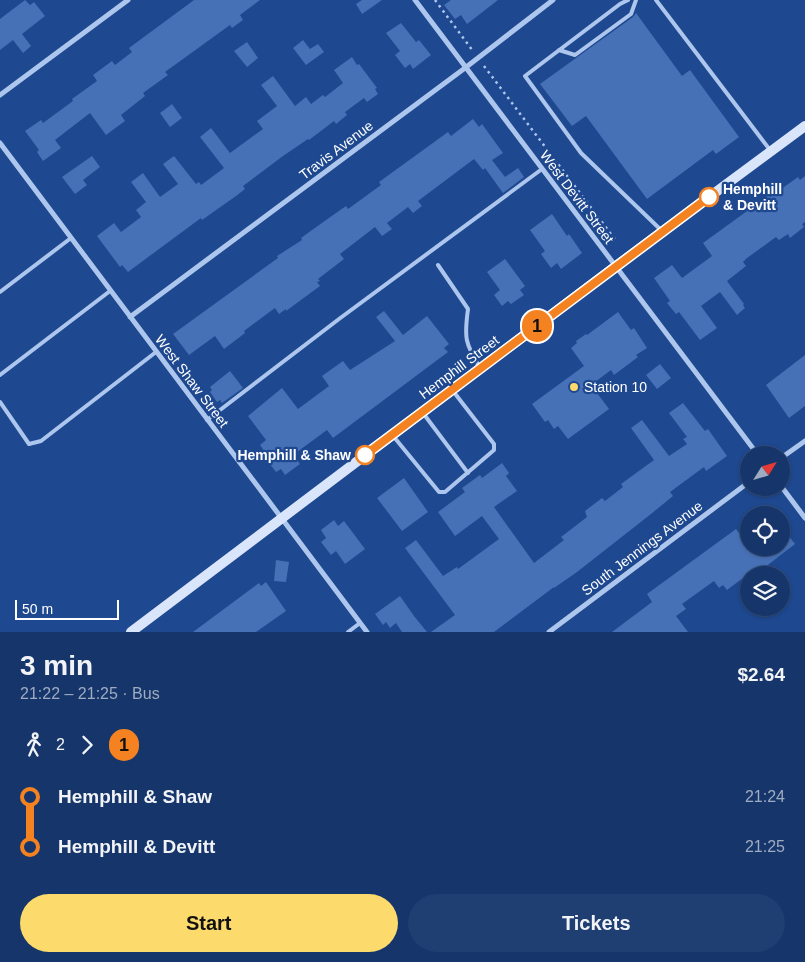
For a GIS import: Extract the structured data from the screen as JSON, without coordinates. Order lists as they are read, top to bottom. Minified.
{"streets":{"main road":["Hemphill Street"],"street":["Travis Avenue","West Devitt Street","West Shaw Street","South Jennings Avenue"]},"crossings":[["Travis Avenue","West Devitt Street"],["Travis Avenue","West Shaw Street"],["West Devitt Street","Hemphill Street"],["Hemphill Street","West Shaw Street"]],"places":["Hemphill & Devitt","Station 10","Hemphill & Shaw"],"lines":["bus line 1"],"scale_bar":"50 m","north":"top right","page":{"on_map":"1","scale":"50 m","heading":["3 min","21:22 – 21:25 · Bus","$2.64"],"legs":["2","1"],"list":[{"name":"Hemphill & Shaw","value":"21:24"},{"name":"Hemphill & Devitt","value":"21:25"}],"buttons":["Start","Tickets"]}}
